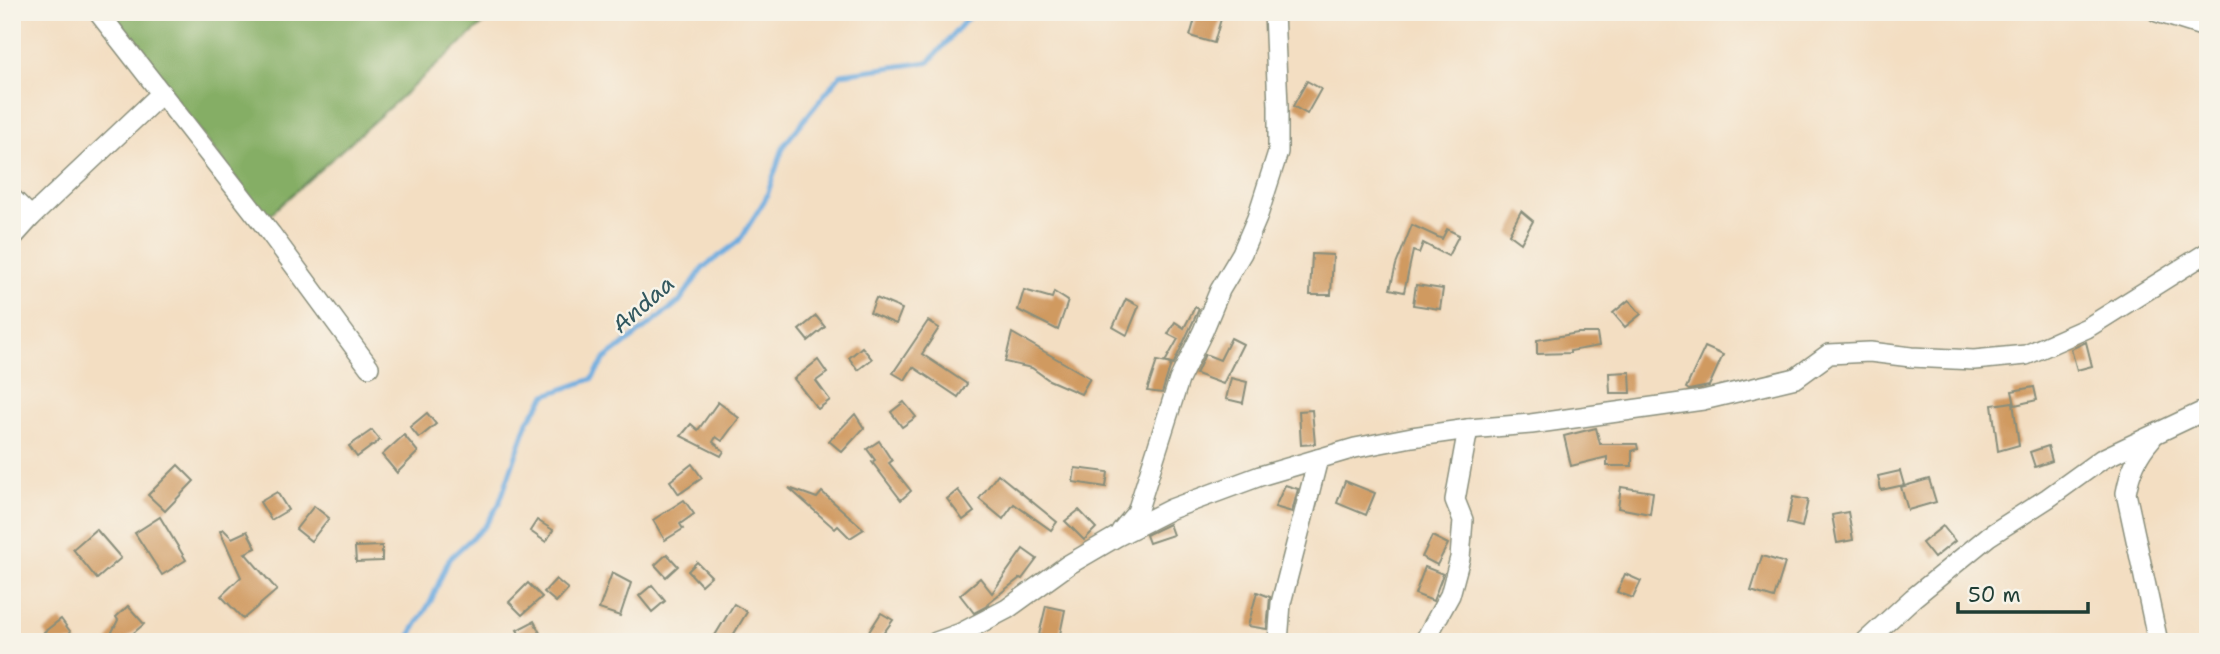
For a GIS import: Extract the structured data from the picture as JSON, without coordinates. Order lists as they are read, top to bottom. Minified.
{"water":["Andaa"],"scale_bar":"50 m"}
